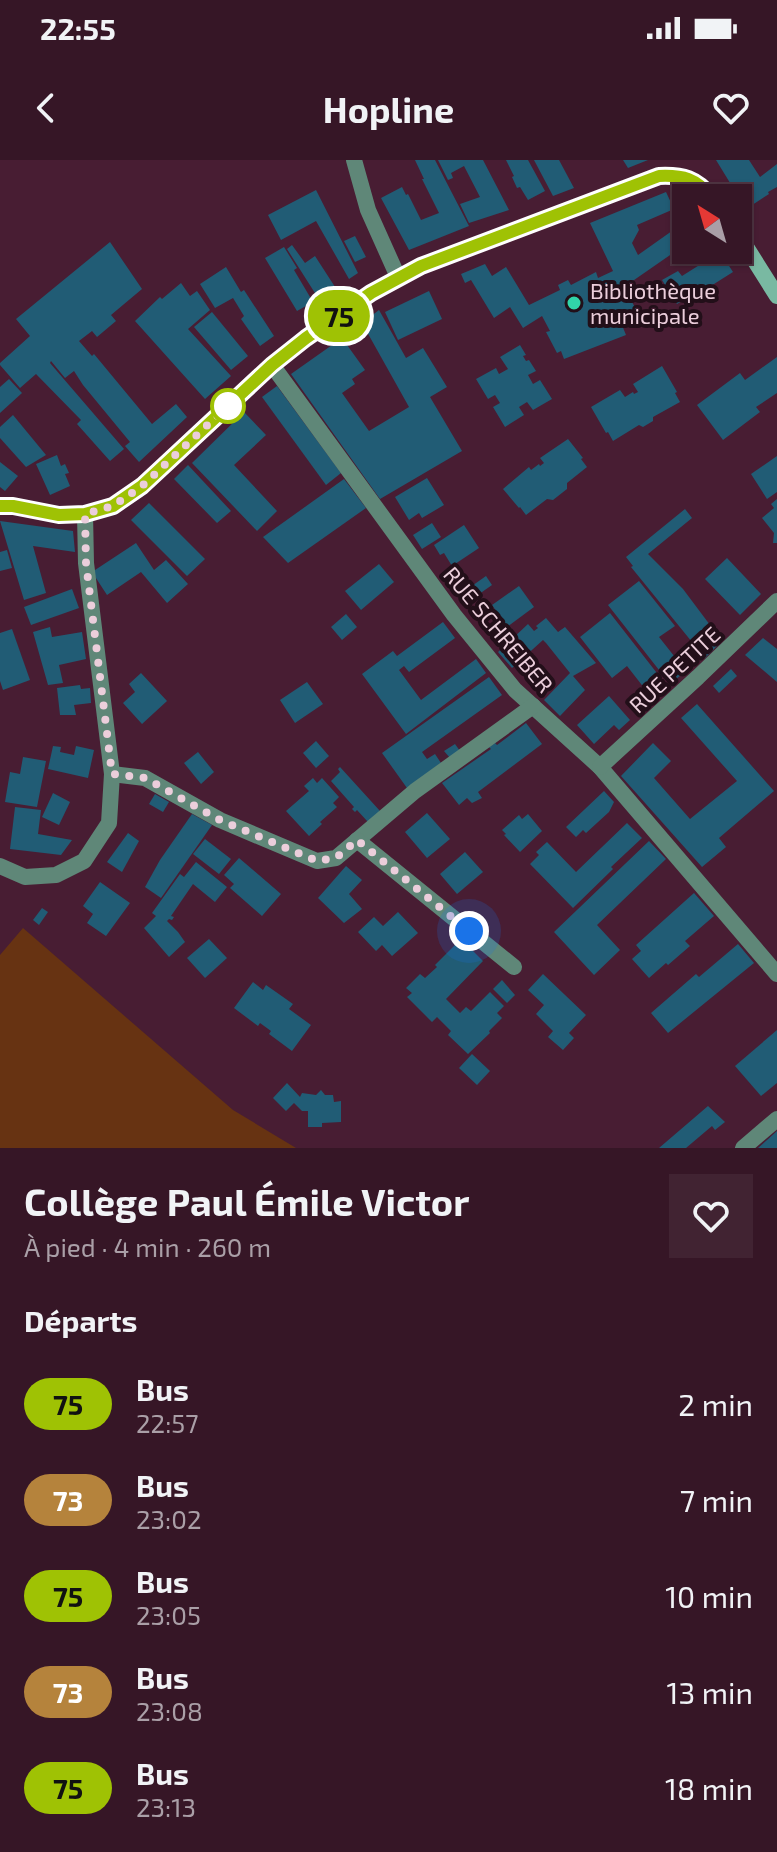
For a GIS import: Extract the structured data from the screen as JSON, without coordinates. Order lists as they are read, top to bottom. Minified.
{"streets":{"street":["RUE SCHREIBER","RUE PETITE"]},"crossings":[["RUE SCHREIBER","RUE PETITE"]],"places":["Bibliothèque municipale"],"lines":["bus line 75"],"north":"top left","page":{"status":"22:55","header":"Hopline","on_map":"75","heading":[["Collège Paul Émile Victor","À pied · 4 min · 260 m"],"Départs"],"list":[{"mark":"75","name":"Bus","note":"22:57","value":"2 min"},{"mark":"73","name":"Bus","note":"23:02","value":"7 min"},{"mark":"75","name":"Bus","note":"23:05","value":"10 min"},{"mark":"73","name":"Bus","note":"23:08","value":"13 min"},{"mark":"75","name":"Bus","note":"23:13","value":"18 min"}]}}
